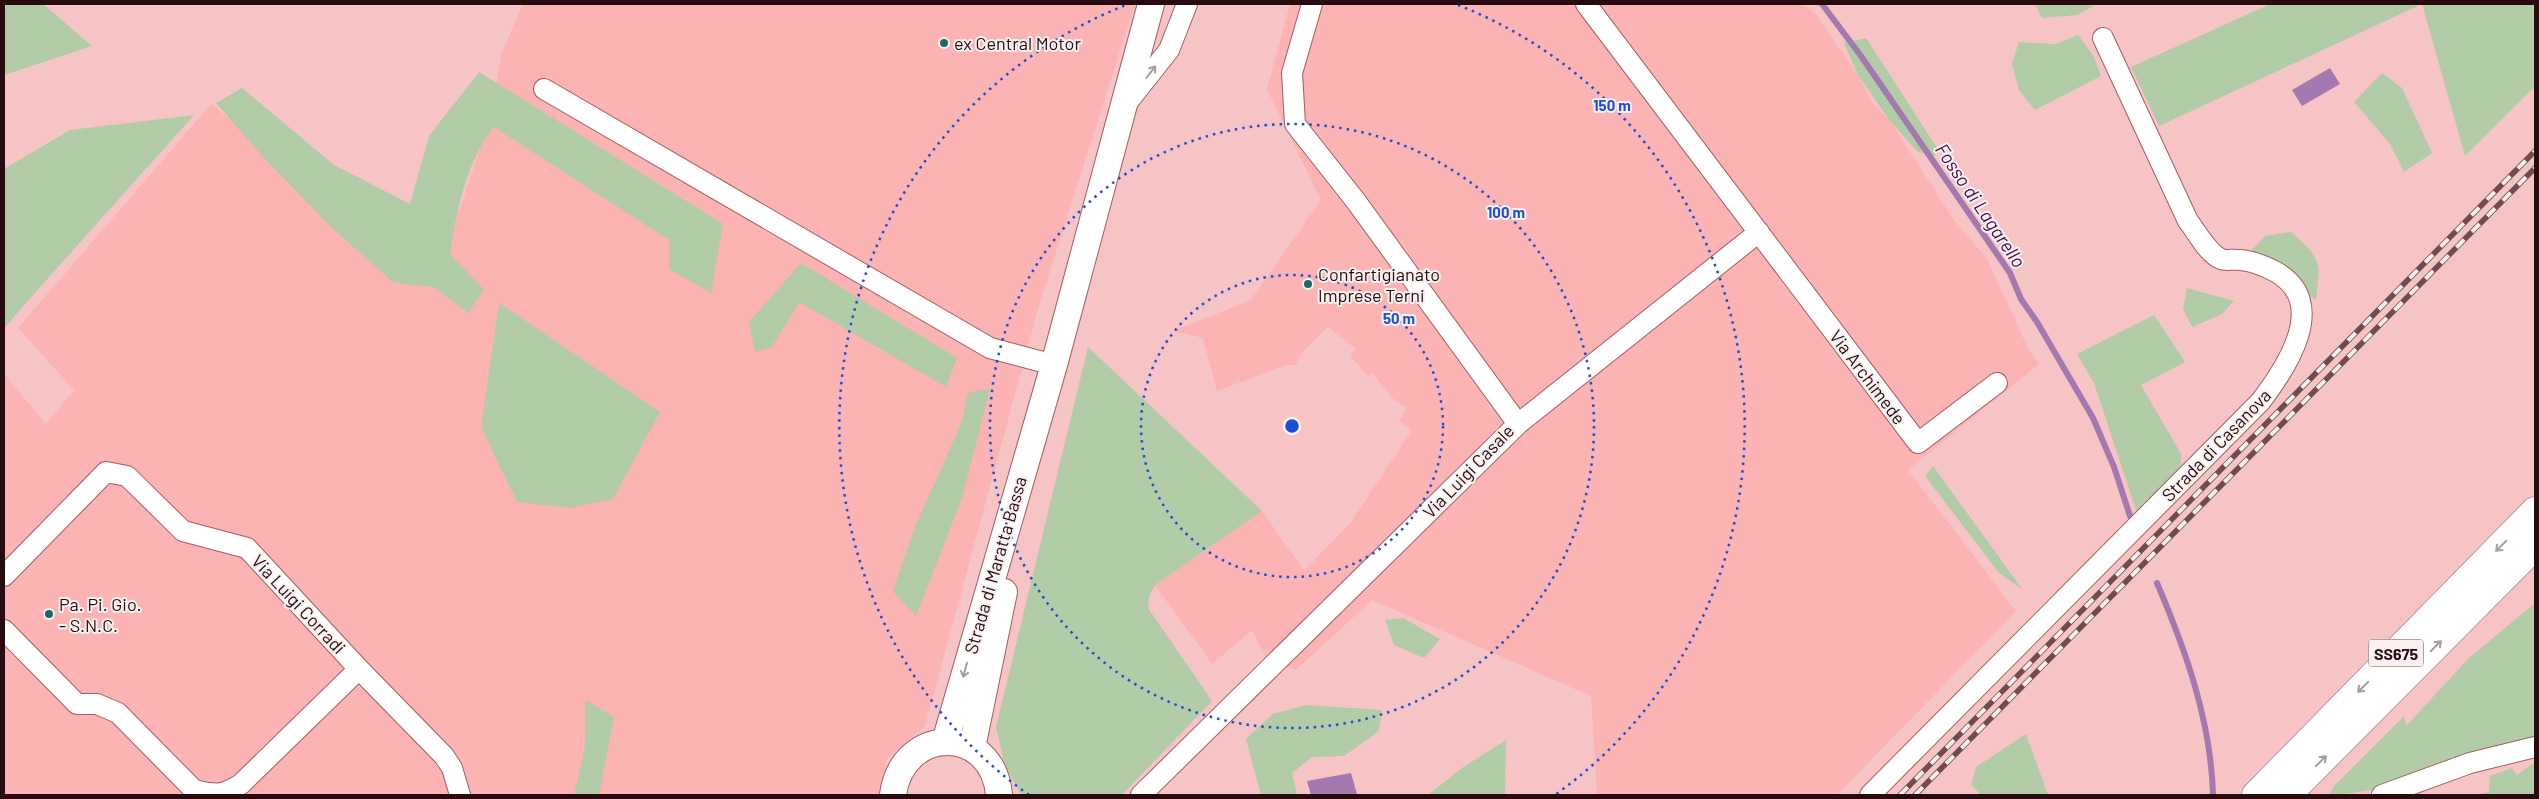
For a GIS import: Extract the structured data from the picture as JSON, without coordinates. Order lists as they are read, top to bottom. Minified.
{"streets":{"highway":["SS675"],"main road":["Strada di Maratta Bassa"],"street":["Via Archimede","Strada di Casanova","Via Luigi Casale","Via Luigi Corradi"]},"water":["Fosso di Lagarello"],"places":["ex Central Motor","Confartigianato Imprese Terni","Pa. Pi. Gio. - S.N.C."],"rings":["150 m","100 m","50 m"]}
